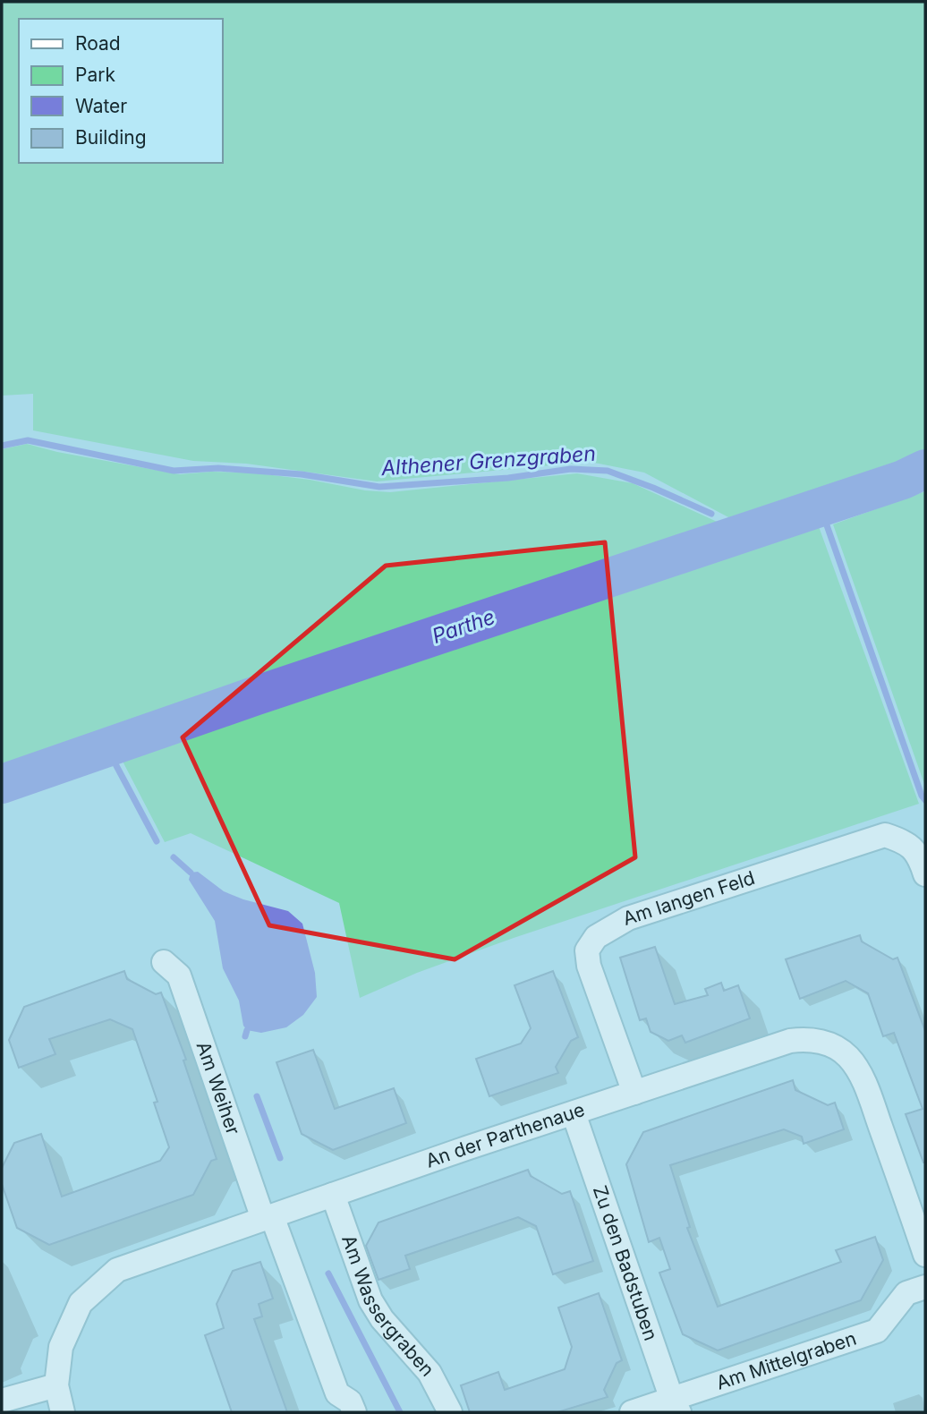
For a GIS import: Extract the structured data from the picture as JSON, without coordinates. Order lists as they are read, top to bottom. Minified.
{"streets":{"street":["Am langen Feld","Am Weiher","An der Parthenaue","Zu den Badstuben","Am Wassergraben","Am Mittelgraben"]},"crossings":[["Am langen Feld","An der Parthenaue"],["Am Weiher","An der Parthenaue"],["An der Parthenaue","Zu den Badstuben"],["An der Parthenaue","Am Wassergraben"],["Zu den Badstuben","Am Mittelgraben"]],"water":["Althener Grenzgraben","Parthe"],"legend":["Road","Park","Water","Building"]}
